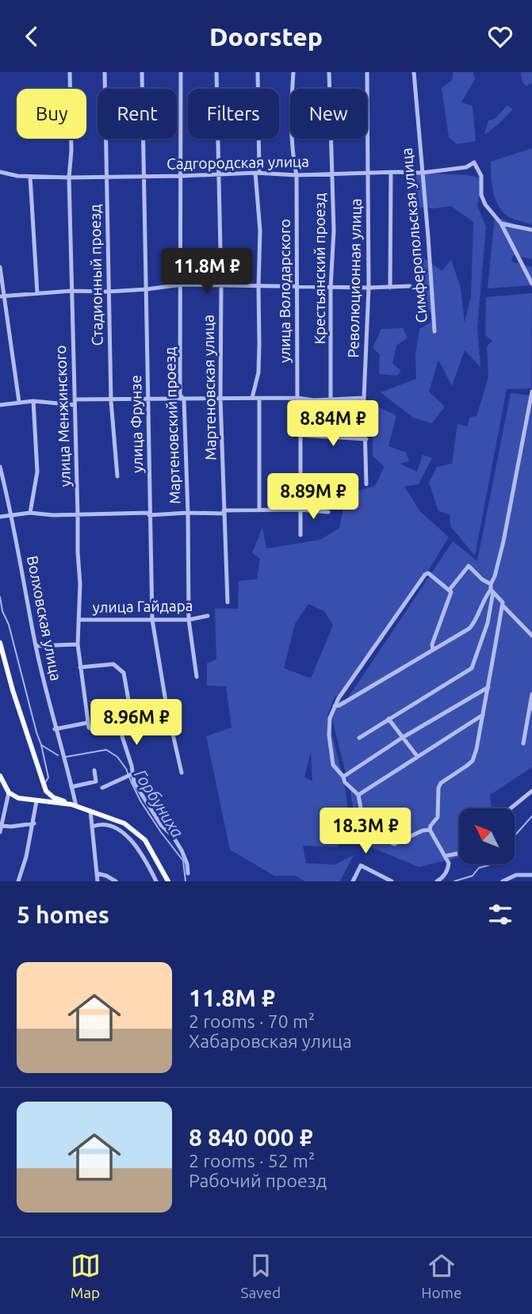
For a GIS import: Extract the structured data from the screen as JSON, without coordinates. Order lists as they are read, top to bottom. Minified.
{"streets":{"street":["Садгородская улица","Симферопольская улица","Крестьянский проезд","Стадионный проезд","Революционная улица","улица Володарского","Мартеновская улица","улица Менжинского","улица Фрунзе","Мартеновский проезд","улица Гайдара","Волховская улица"]},"crossings":[["Садгородская улица","Симферопольская улица"],["Садгородская улица","Крестьянский проезд"],["Садгородская улица","Стадионный проезд"],["Садгородская улица","Революционная улица"],["Садгородская улица","улица Володарского"],["Садгородская улица","Мартеновская улица"],["Садгородская улица","улица Менжинского"],["Садгородская улица","улица Фрунзе"],["Садгородская улица","Мартеновский проезд"],["улица Менжинского","улица Гайдара"],["улица Фрунзе","улица Гайдара"],["Мартеновский проезд","улица Гайдара"]],"water":["Горбуниха"],"north":"top left","page":{"header":"Doorstep","chip":["Buy","Rent","Filters","New"],"price":["11.8M ₽","8.84M ₽","8.89M ₽","8.96M ₽","18.3M ₽"],"heading":"5 homes","list":[{"name":"11.8M ₽","note":"2 rooms · 70 m² · Хабаровская улица"},{"name":"8 840 000 ₽","note":"2 rooms · 52 m² · Рабочий проезд"}],"tabs":["Map","Saved","Home"]}}
